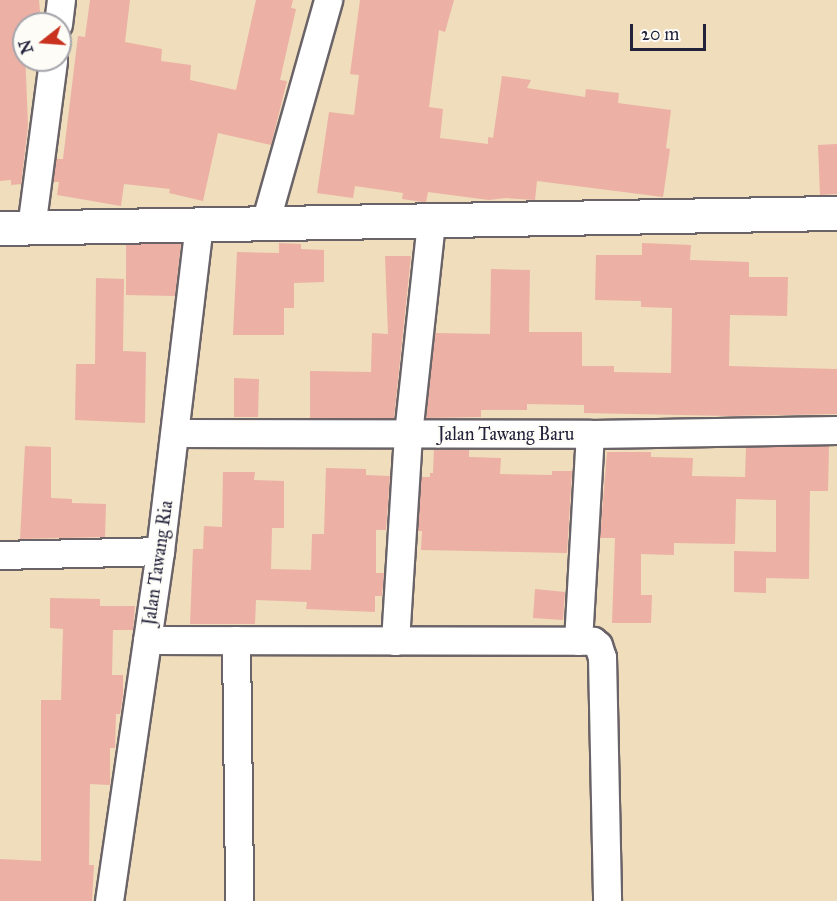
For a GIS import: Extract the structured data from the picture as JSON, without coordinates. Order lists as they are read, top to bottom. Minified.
{"streets":{"street":["Jalan Tawang Baru","Jalan Tawang Ria"]},"crossings":[["Jalan Tawang Baru","Jalan Tawang Ria"]],"scale_bar":"20 m","north":"left"}
